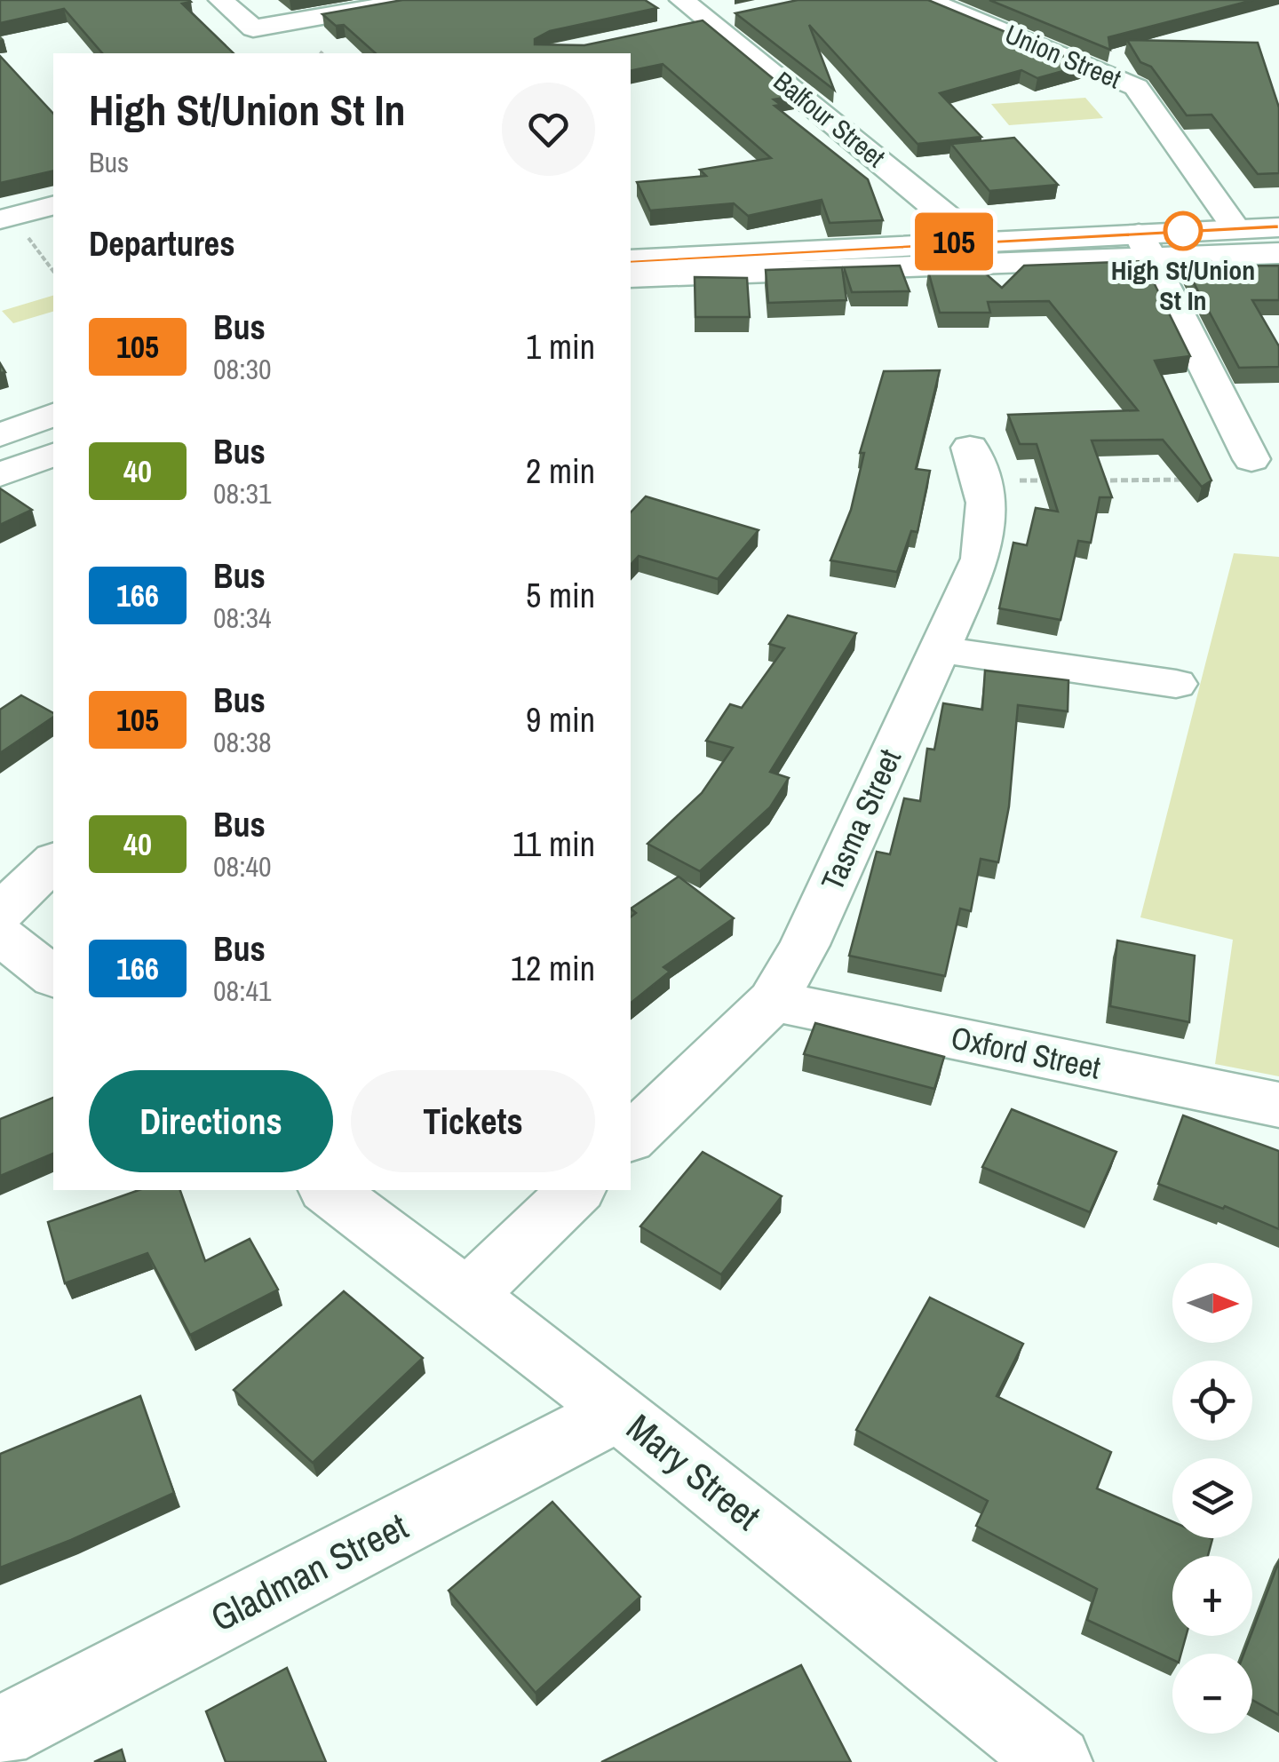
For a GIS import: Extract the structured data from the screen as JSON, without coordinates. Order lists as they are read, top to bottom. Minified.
{"streets":{"street":["Union Street","Balfour Street","Tasma Street","Oxford Street","Mary Street","Gladman Street"]},"crossings":[["Tasma Street","Oxford Street"],["Mary Street","Gladman Street"]],"places":["High St/Union St In"],"lines":["bus line 105"],"north":"right","page":{"on_map":"105","heading":[["High St/Union St In","Bus"],"Departures"],"list":[{"mark":"105","name":"Bus","note":"08:30","value":"1 min"},{"mark":"40","name":"Bus","note":"08:31","value":"2 min"},{"mark":"166","name":"Bus","note":"08:34","value":"5 min"},{"mark":"105","name":"Bus","note":"08:38","value":"9 min"},{"mark":"40","name":"Bus","note":"08:40","value":"11 min"},{"mark":"166","name":"Bus","note":"08:41","value":"12 min"}],"buttons":["Directions","Tickets"],"map_buttons":["+","−"]}}
